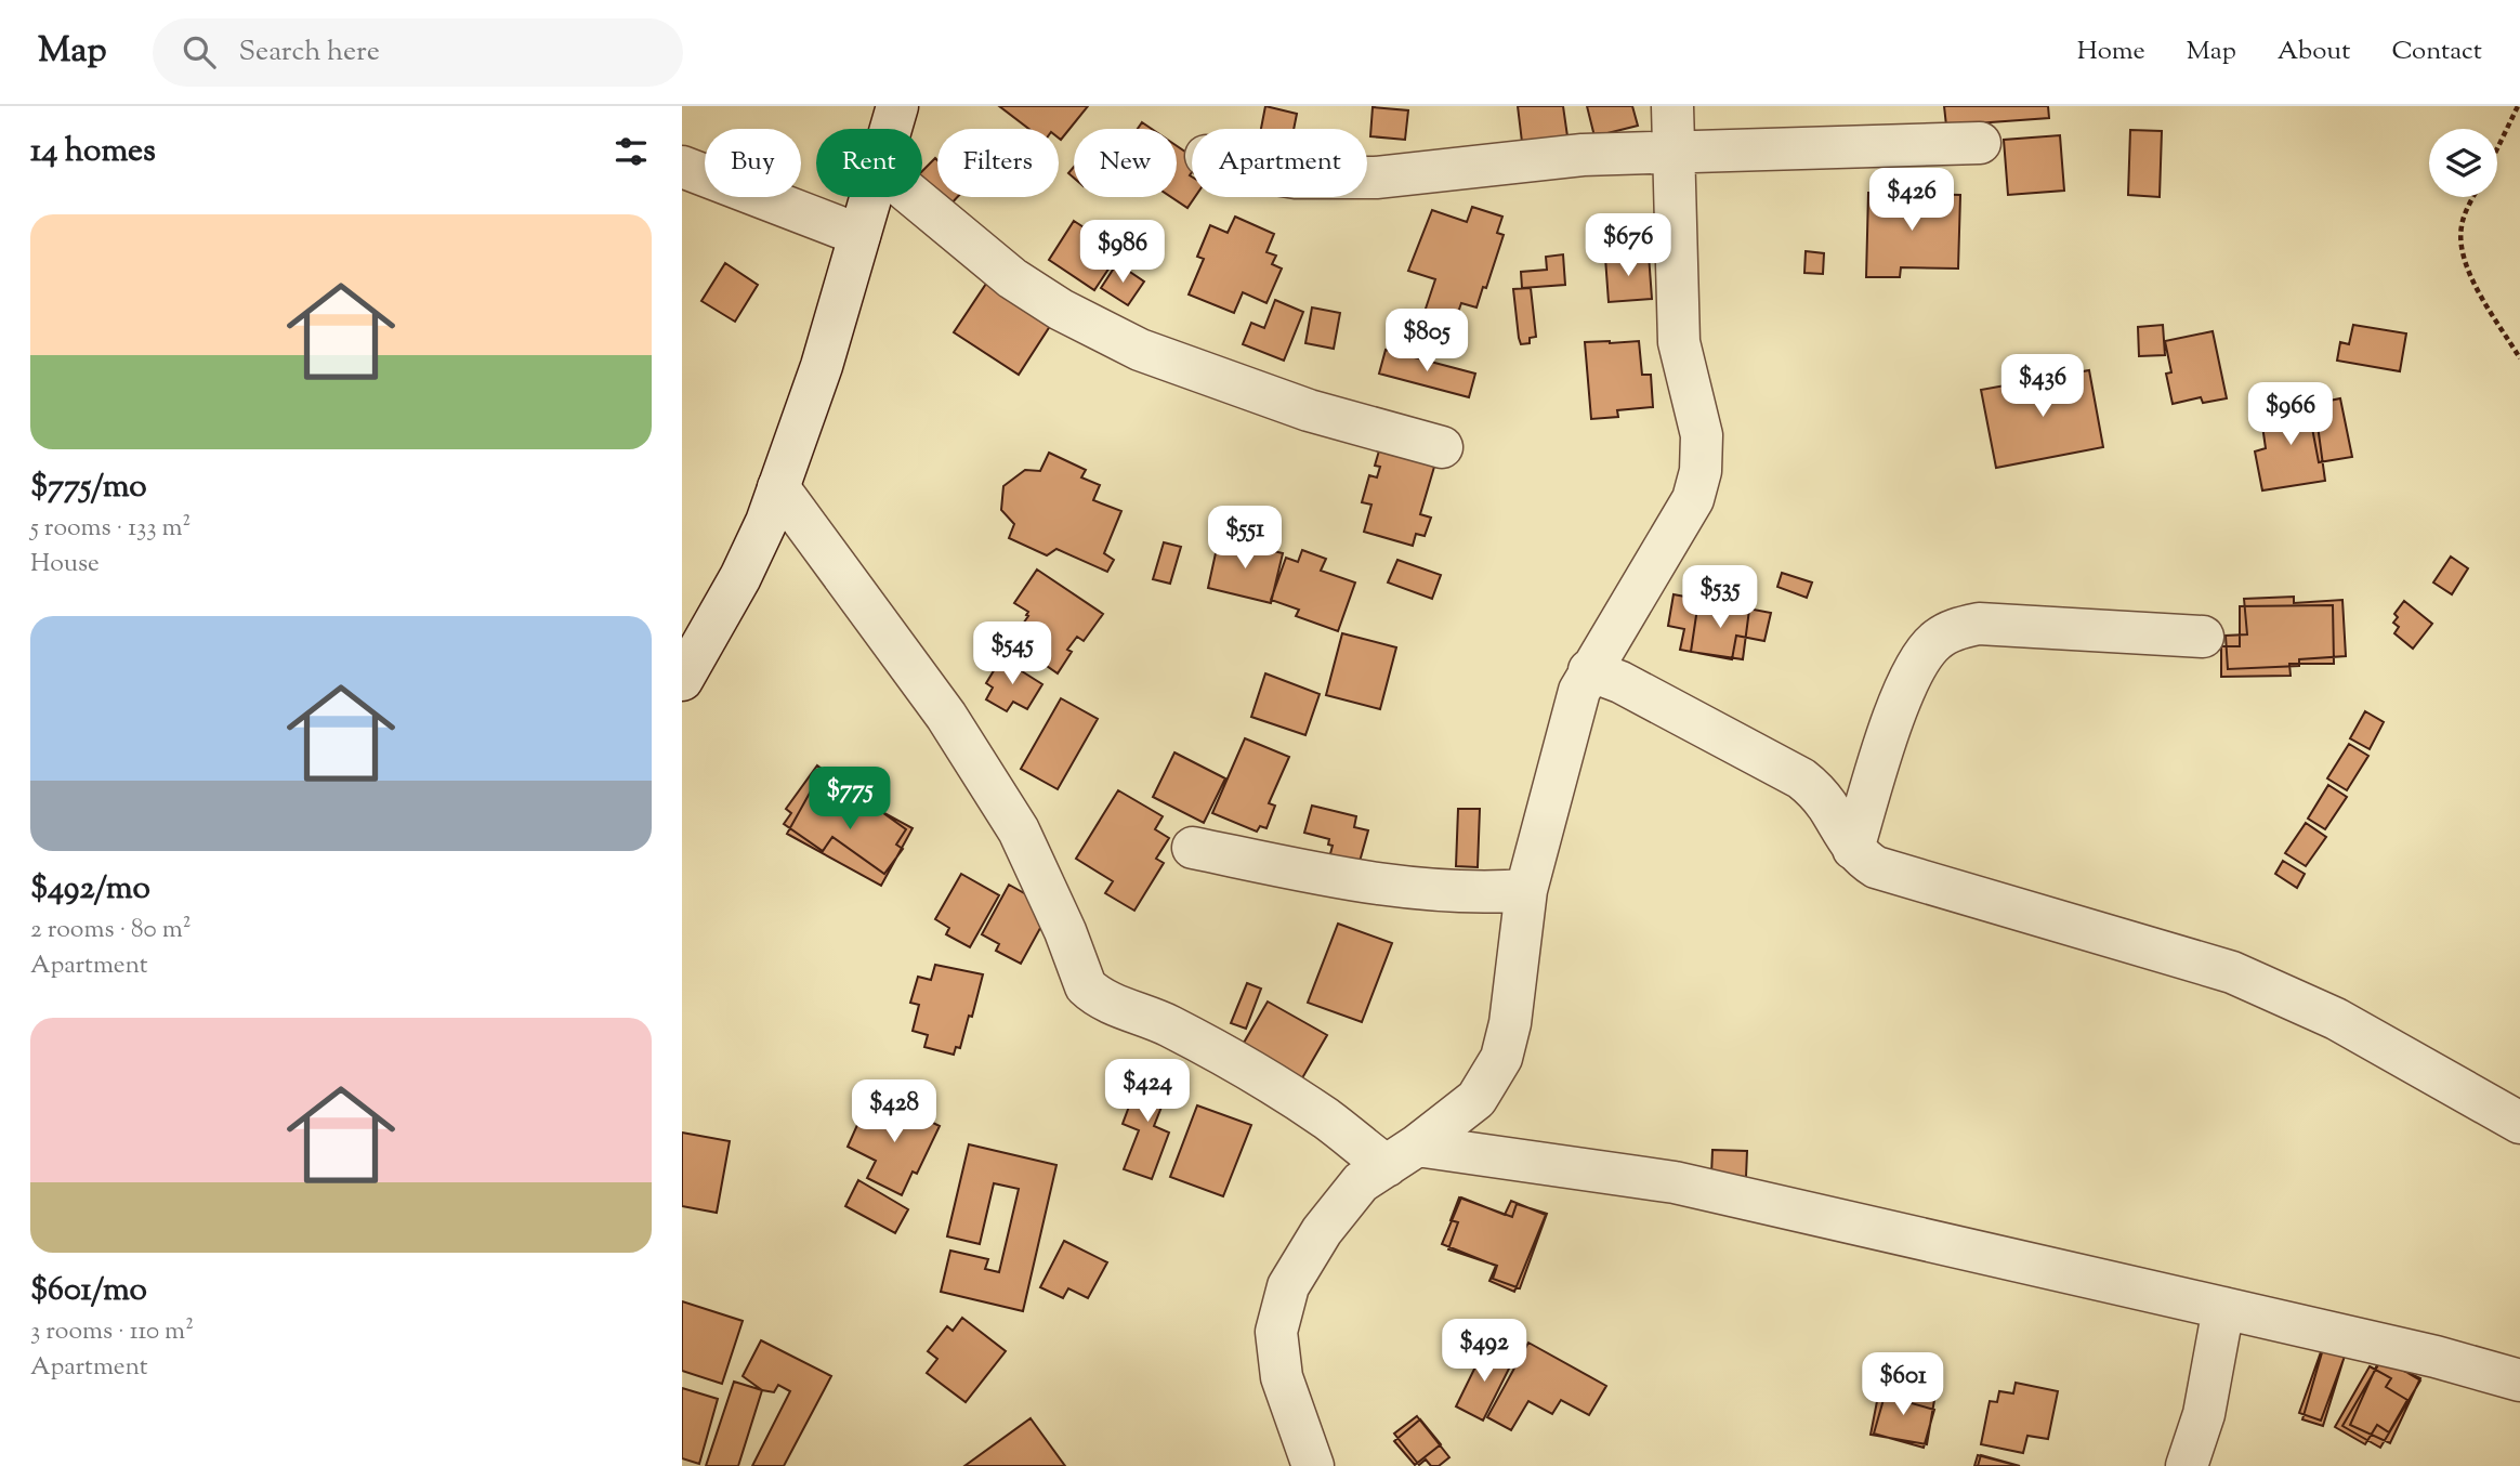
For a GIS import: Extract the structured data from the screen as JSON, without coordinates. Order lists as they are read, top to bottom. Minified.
{"page":{"header":"Map","search":"Search here","nav":["Home","Map","About","Contact"],"heading":"14 homes","chip":["Buy","Rent","Filters","New","Apartment"],"price":["$426","$676","$986","$805","$436","$966","$551","$535","$545","$775","$424","$428","$492","$601"],"list":[{"name":"$775/mo","note":"5 rooms · 133 m² · House"},{"name":"$492/mo","note":"2 rooms · 80 m² · Apartment"},{"name":"$601/mo","note":"3 rooms · 110 m² · Apartment"}]}}
